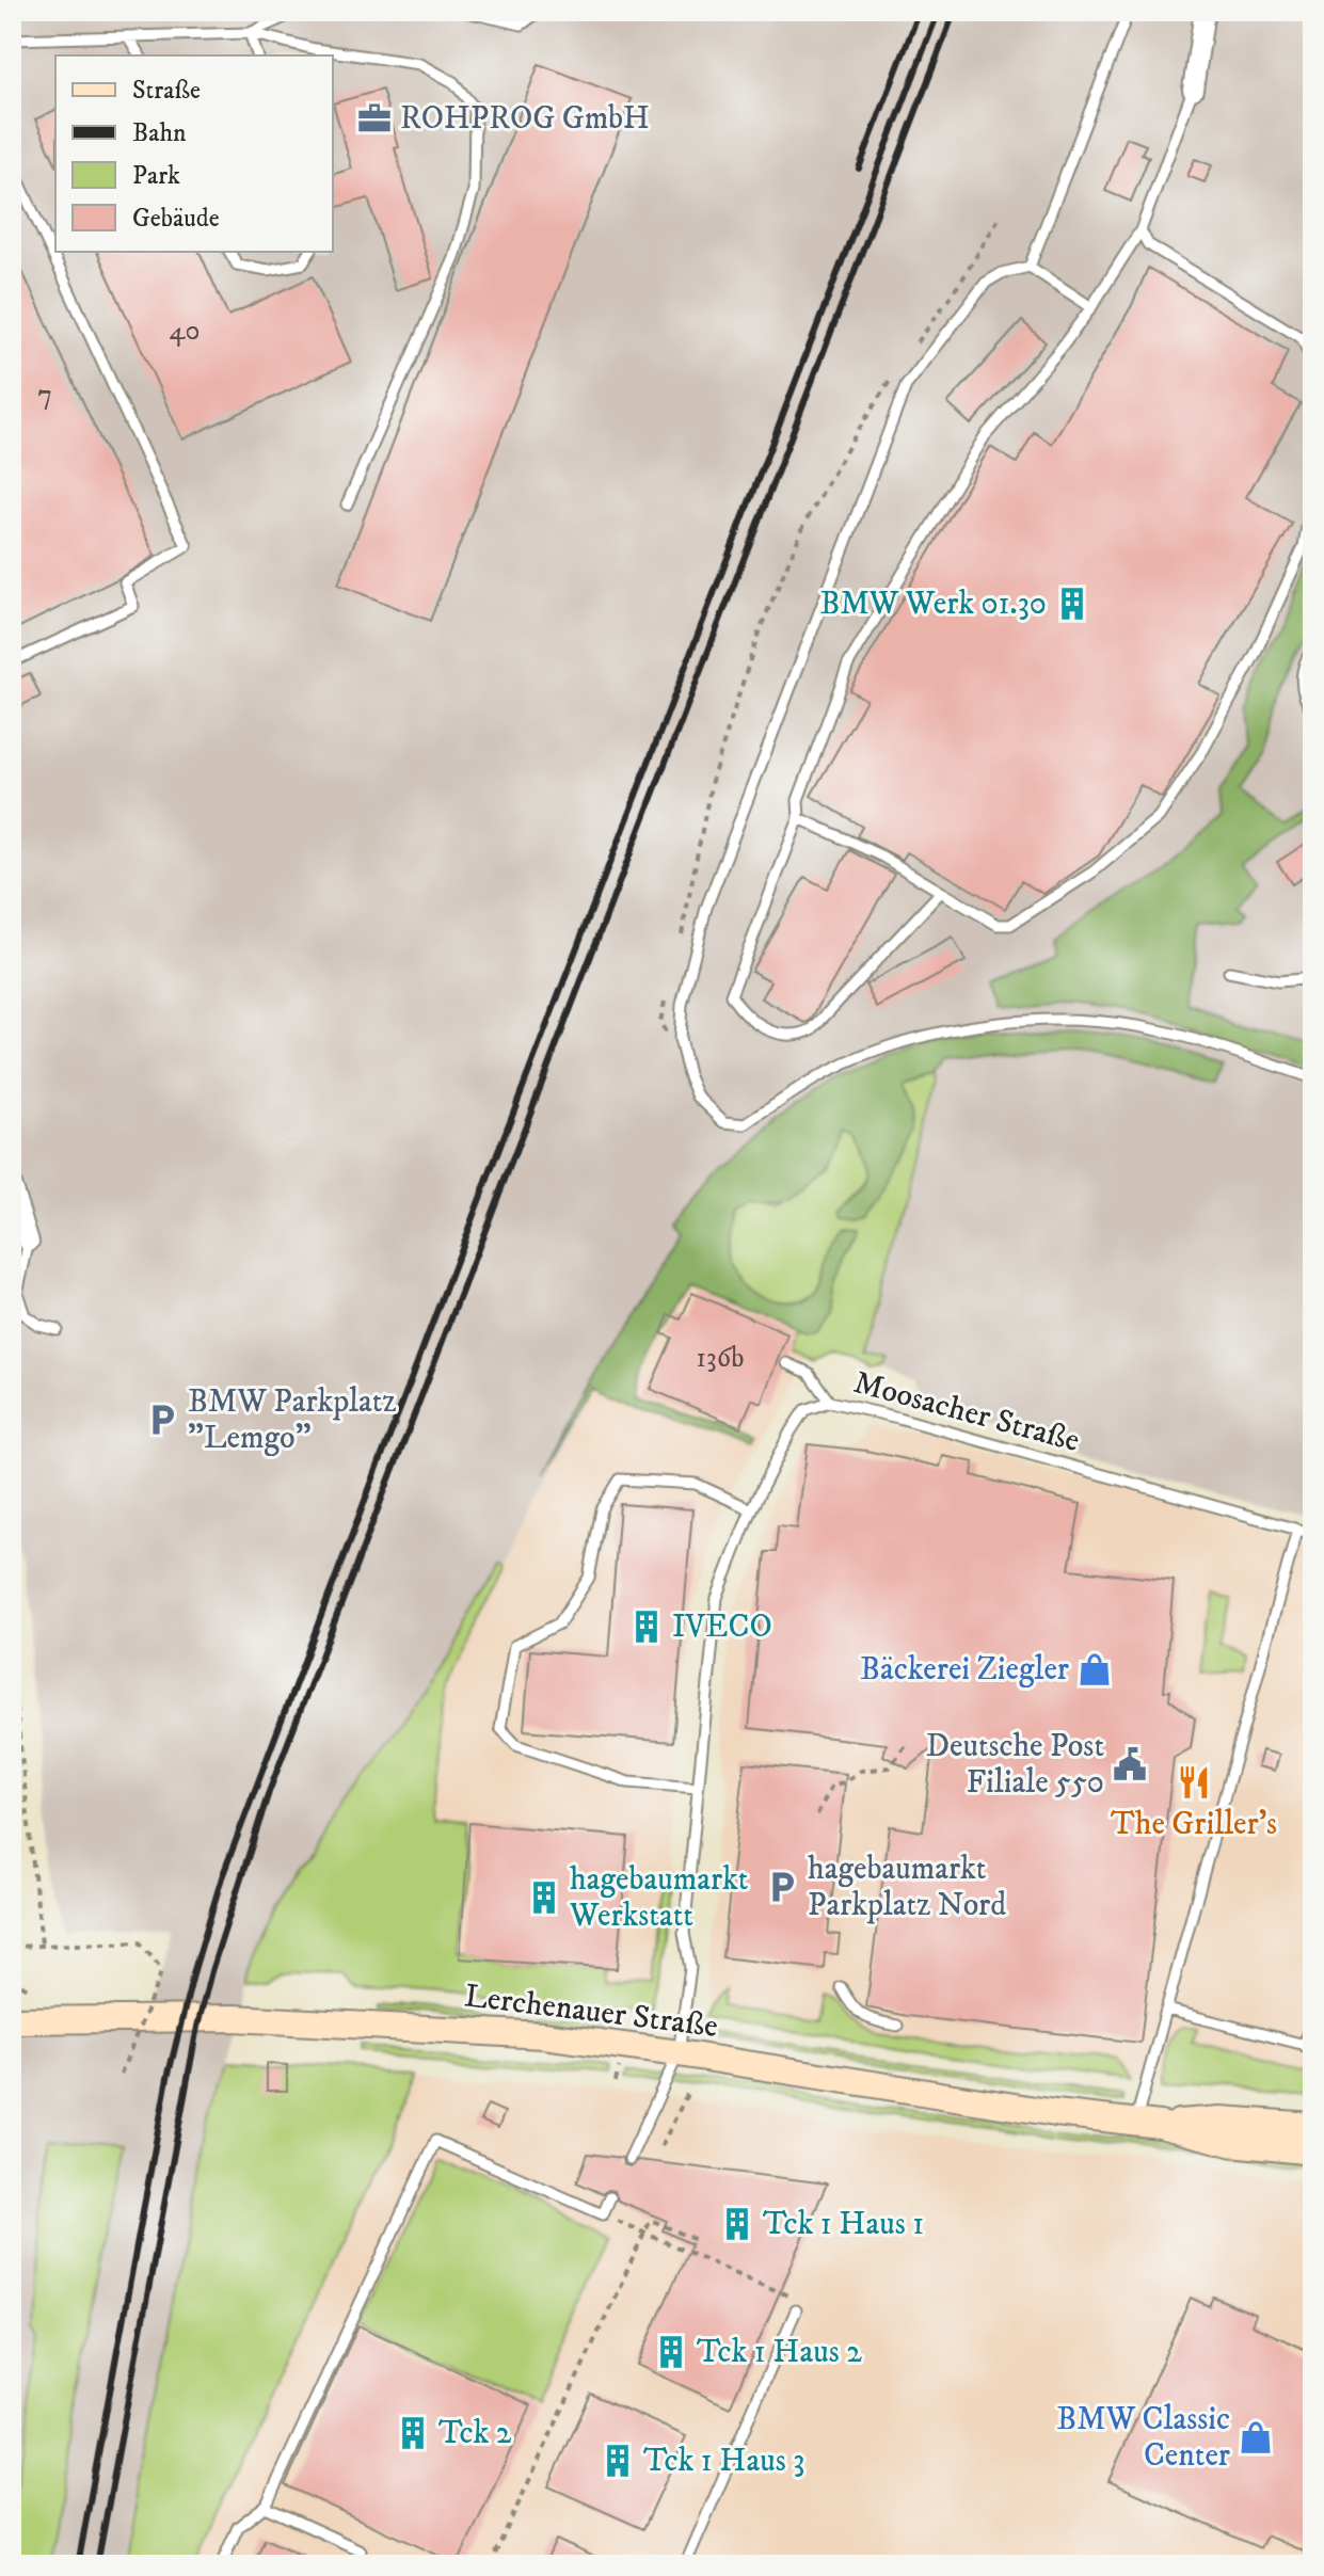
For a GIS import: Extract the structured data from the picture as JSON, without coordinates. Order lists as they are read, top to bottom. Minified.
{"streets":{"main road":["Lerchenauer Straße"],"lane":["Moosacher Straße"]},"crossings":[["Moosacher Straße","Lerchenauer Straße"]],"places":{"office":["ROHPROG GmbH"],"building":["BMW Werk 01.30","IVECO","hagebaumarkt Werkstatt","Tck 1 Haus 1","Tck 1 Haus 2","Tck 2","Tck 1 Haus 3"],"parking":["BMW Parkplatz \"Lemgo\"","hagebaumarkt Parkplatz Nord"],"shop":["Bäckerei Ziegler","BMW Classic Center"],"public building":["Deutsche Post Filiale 550"],"restaurant":["The Griller's"]},"house_numbers":["40","7","136b"],"legend":["Straße","Bahn","Park","Gebäude"]}
